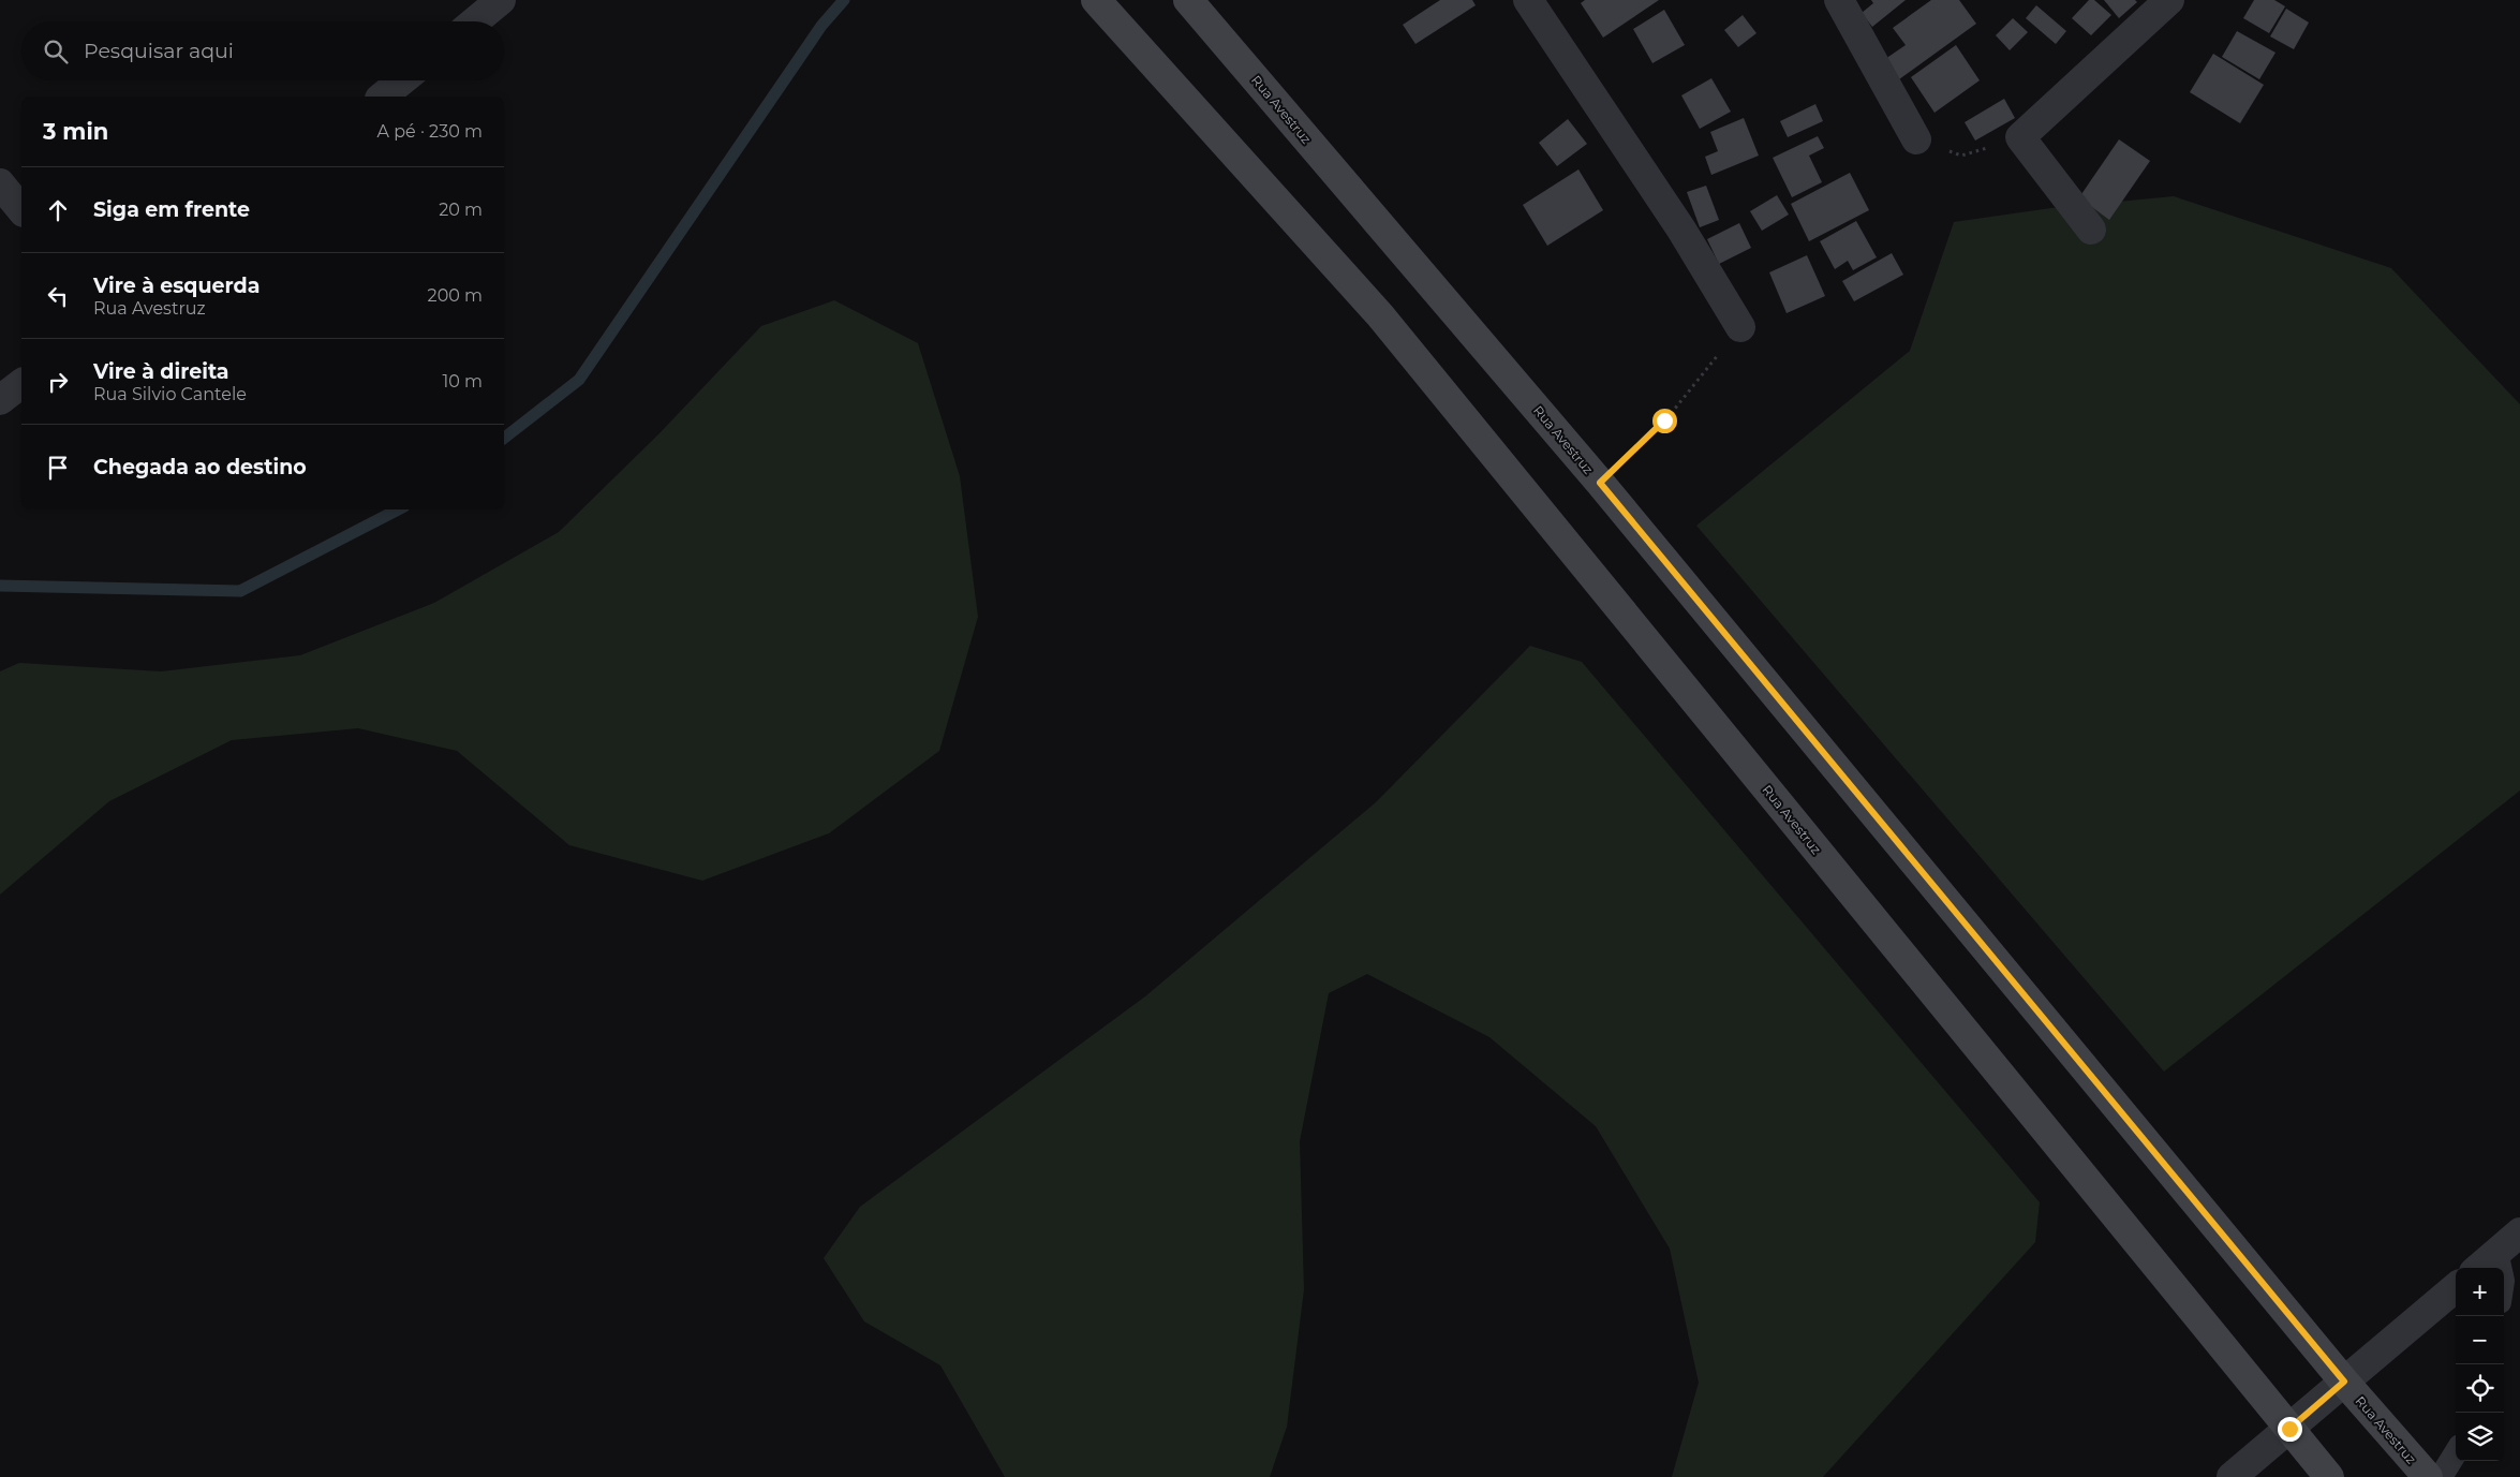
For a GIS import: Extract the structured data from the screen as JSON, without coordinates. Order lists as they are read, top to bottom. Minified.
{"streets":{"main road":["Rua Avestruz"]},"page":{"search":"Pesquisar aqui","heading":["3 min","A pé · 230 m"],"list":[["Siga em frente","20 m"],["Vire à esquerda","Rua Avestruz","200 m"],["Vire à direita","Rua Silvio Cantele","10 m"],"Chegada ao destino"],"map_buttons":["+","−"]}}
